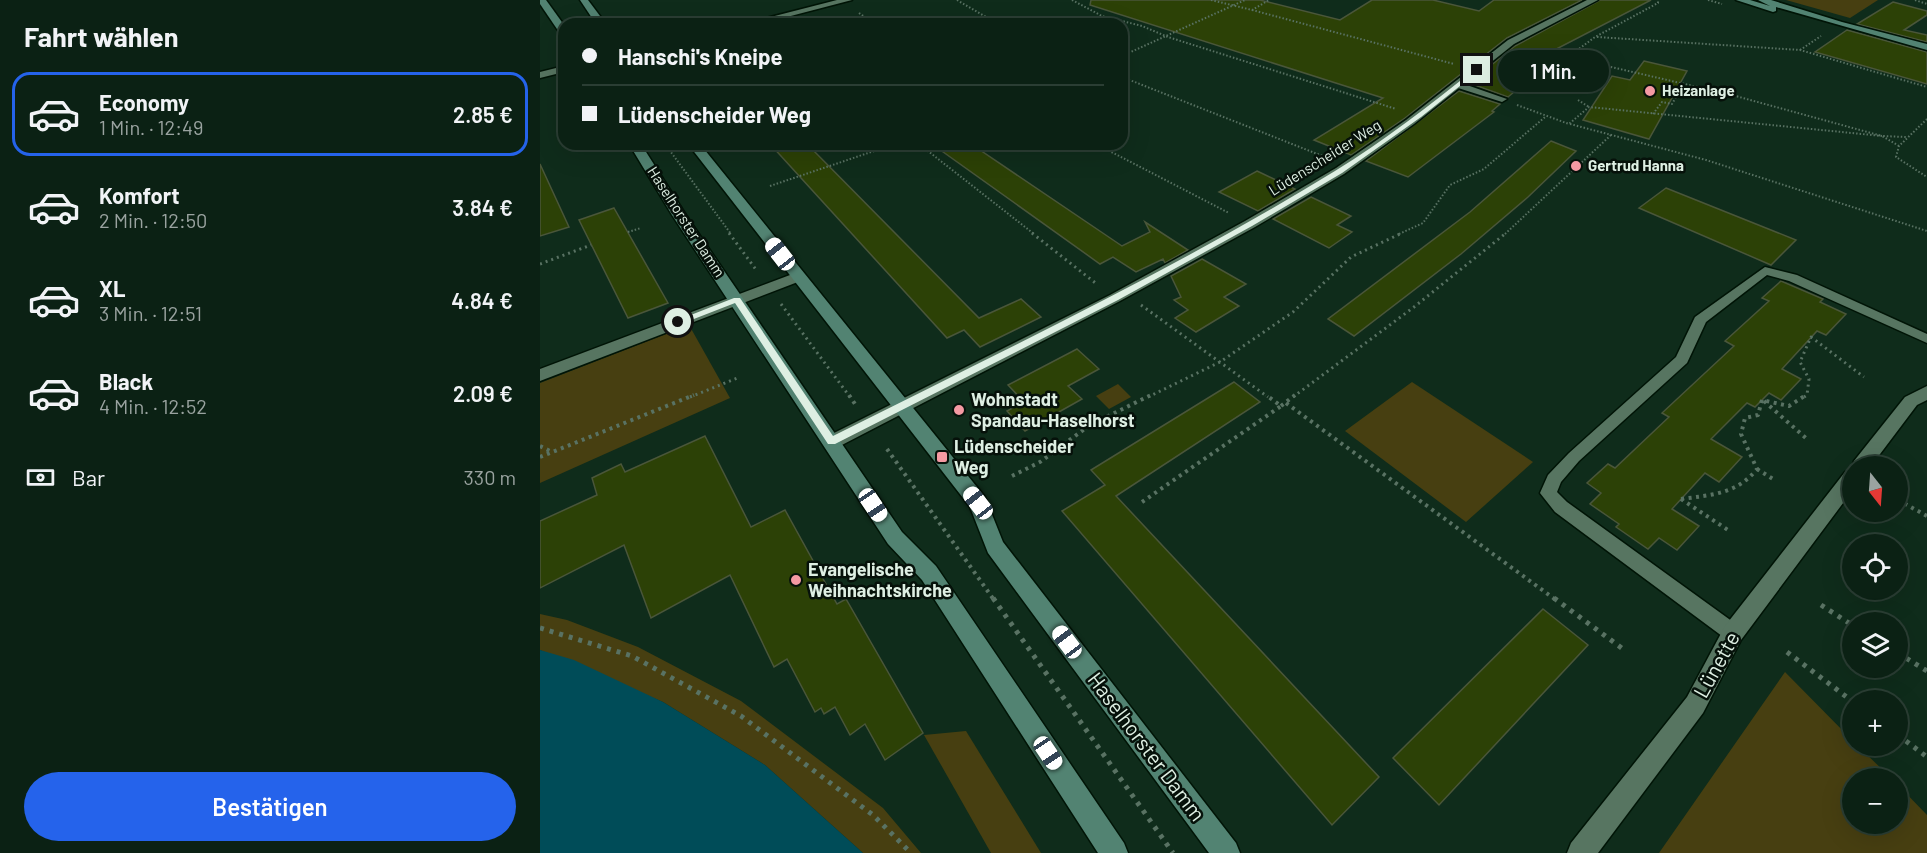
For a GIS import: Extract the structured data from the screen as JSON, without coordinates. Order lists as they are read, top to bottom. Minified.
{"streets":{"street":["Lüdenscheider Weg","Haselhorster Damm","Lünette"]},"crossings":[["Lüdenscheider Weg","Haselhorster Damm"]],"places":{"other":["Heizanlage","Gertrud Hanna","Wohnstadt Spandau-Haselhorst","Evangelische Weihnachtskirche"],"transit":["Lüdenscheider Weg"]},"north":"bottom","page":{"heading":"Fahrt wählen","banner":["Hanschi's Kneipe","Lüdenscheider Weg"],"bubble":"1 Min.","list":[{"name":"Economy","note":"1 Min. · 12:49","value":"2.85 €"},{"name":"Komfort","note":"2 Min. · 12:50","value":"3.84 €"},{"name":"XL","note":"3 Min. · 12:51","value":"4.84 €"},{"name":"Black","note":"4 Min. · 12:52","value":"2.09 €"}],"pay":["Bar","330 m"],"map_buttons":["+","−"],"buttons":"Bestätigen"}}
